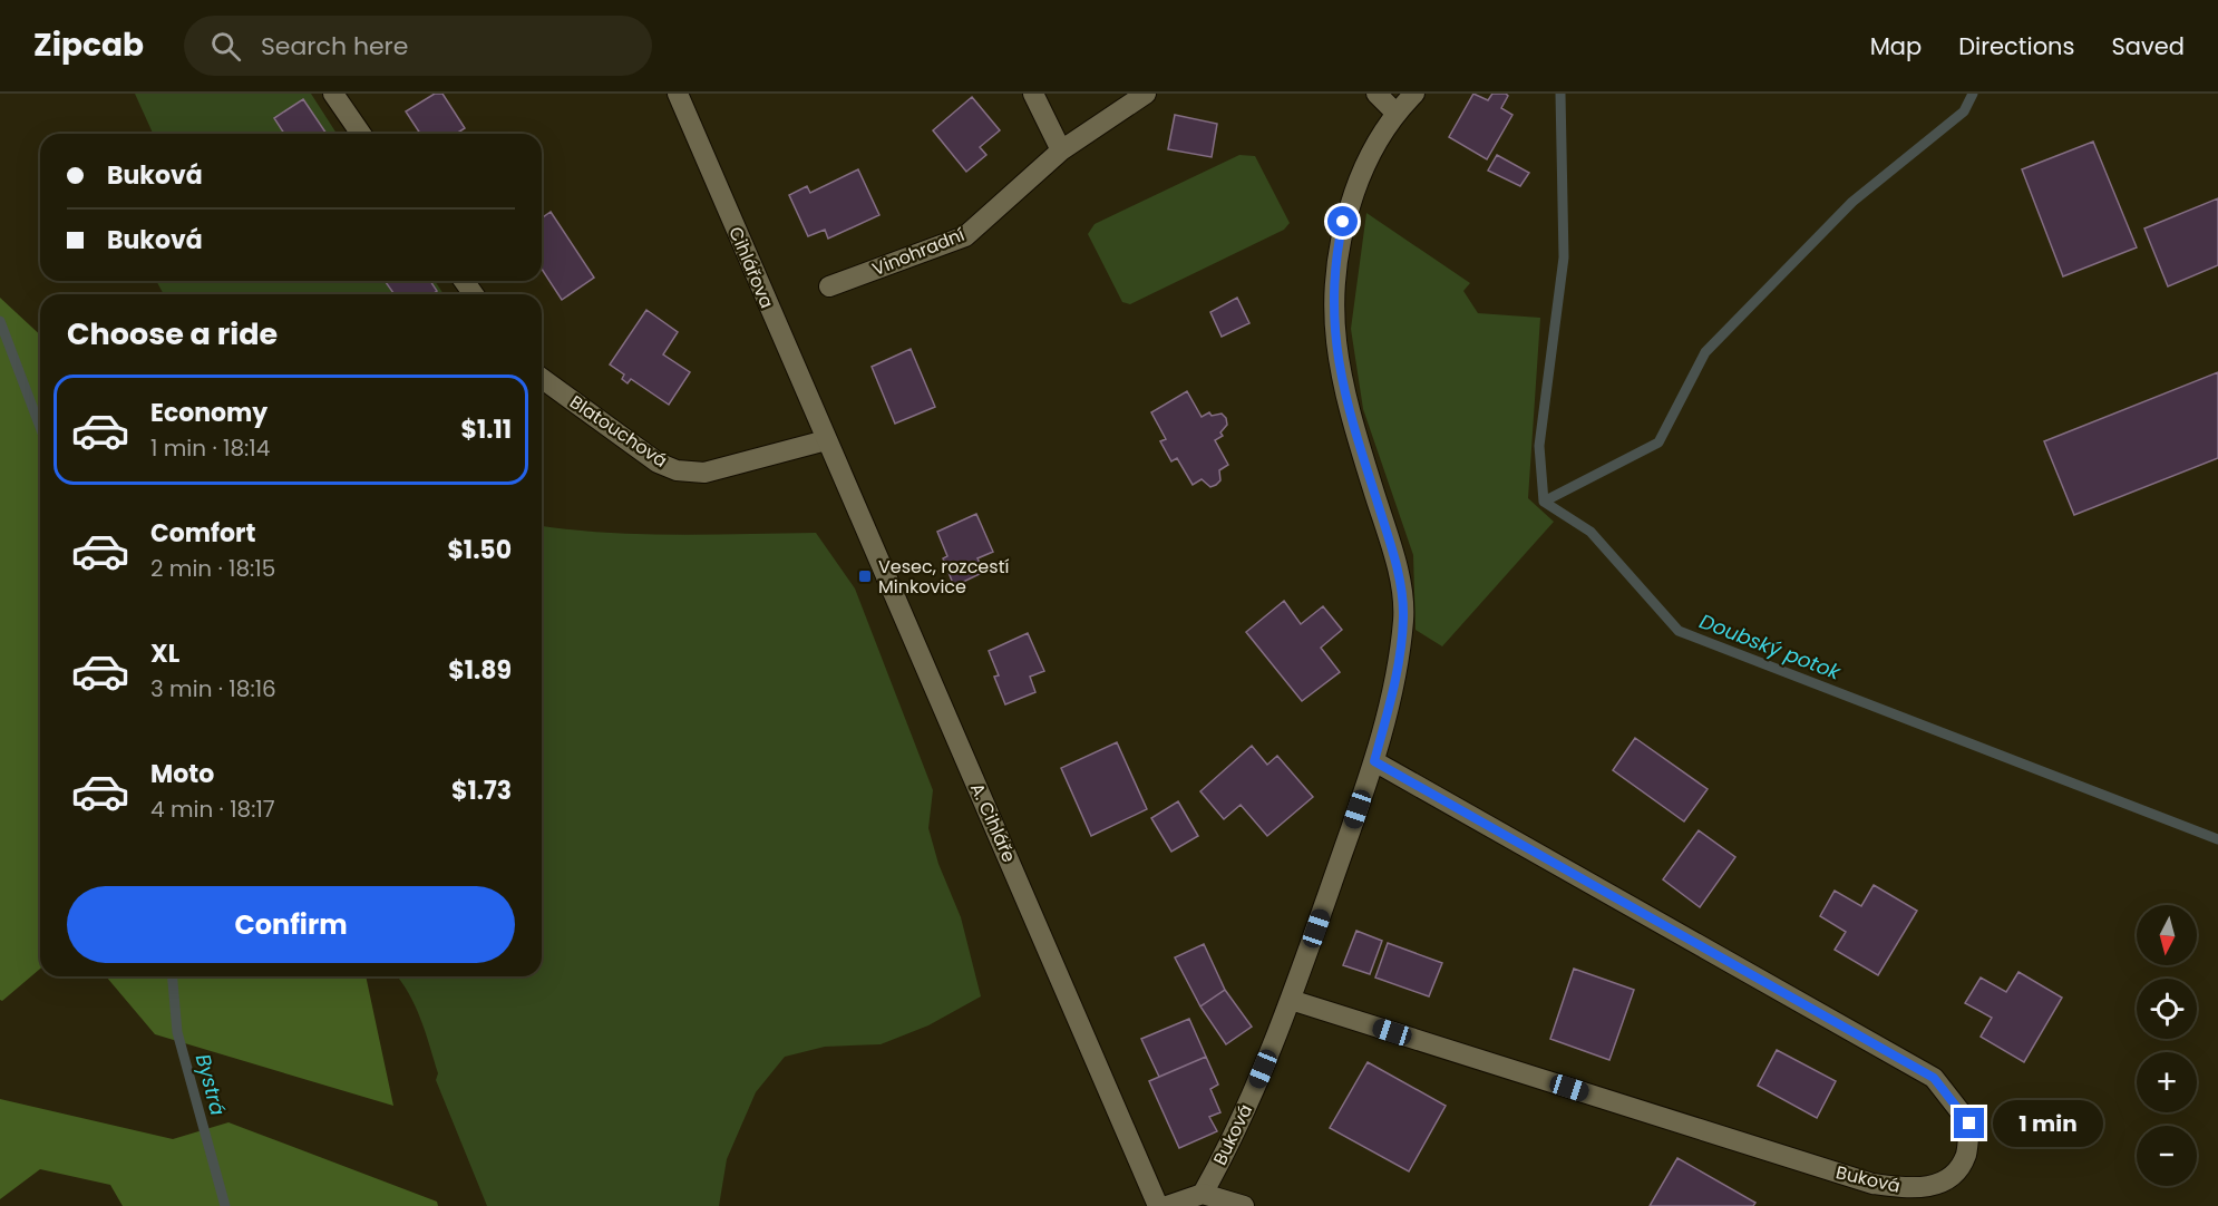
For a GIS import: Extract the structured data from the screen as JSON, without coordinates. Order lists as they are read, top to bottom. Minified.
{"streets":{"street":["Vinohradní","Cihlářova","Blatouchová","A. Cihláře","Buková"]},"crossings":[["Cihlářova","Blatouchová"],["Cihlářova","A. Cihláře"],["Blatouchová","A. Cihláře"]],"water":["Doubský potok","Bystrá"],"places":{"transit":["Vesec, rozcestí Minkovice"]},"north":"bottom","page":{"header":"Zipcab","search":"Search here","nav":["Map","Directions","Saved"],"banner":["Buková","Buková"],"heading":"Choose a ride","list":[{"name":"Economy","note":"1 min · 18:14","value":"$1.11"},{"name":"Comfort","note":"2 min · 18:15","value":"$1.50"},{"name":"XL","note":"3 min · 18:16","value":"$1.89"},{"name":"Moto","note":"4 min · 18:17","value":"$1.73"}],"buttons":"Confirm","map_buttons":["+","−"],"bubble":"1 min"}}
